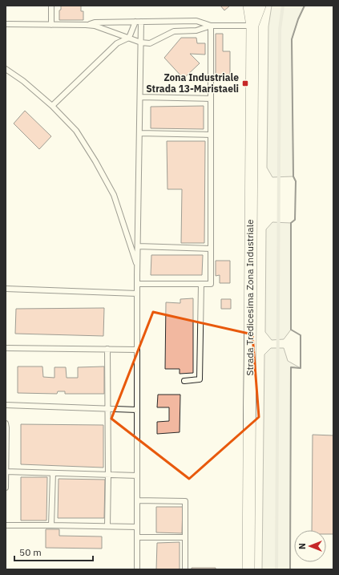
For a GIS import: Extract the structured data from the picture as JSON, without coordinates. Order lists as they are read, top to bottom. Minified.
{"streets":{"street":["Strada Tredicesima Zona Industriale"]},"places":{"transit":["Zona Industriale Strada 13-Maristaeli"]},"scale_bar":"50 m","north":"left"}
